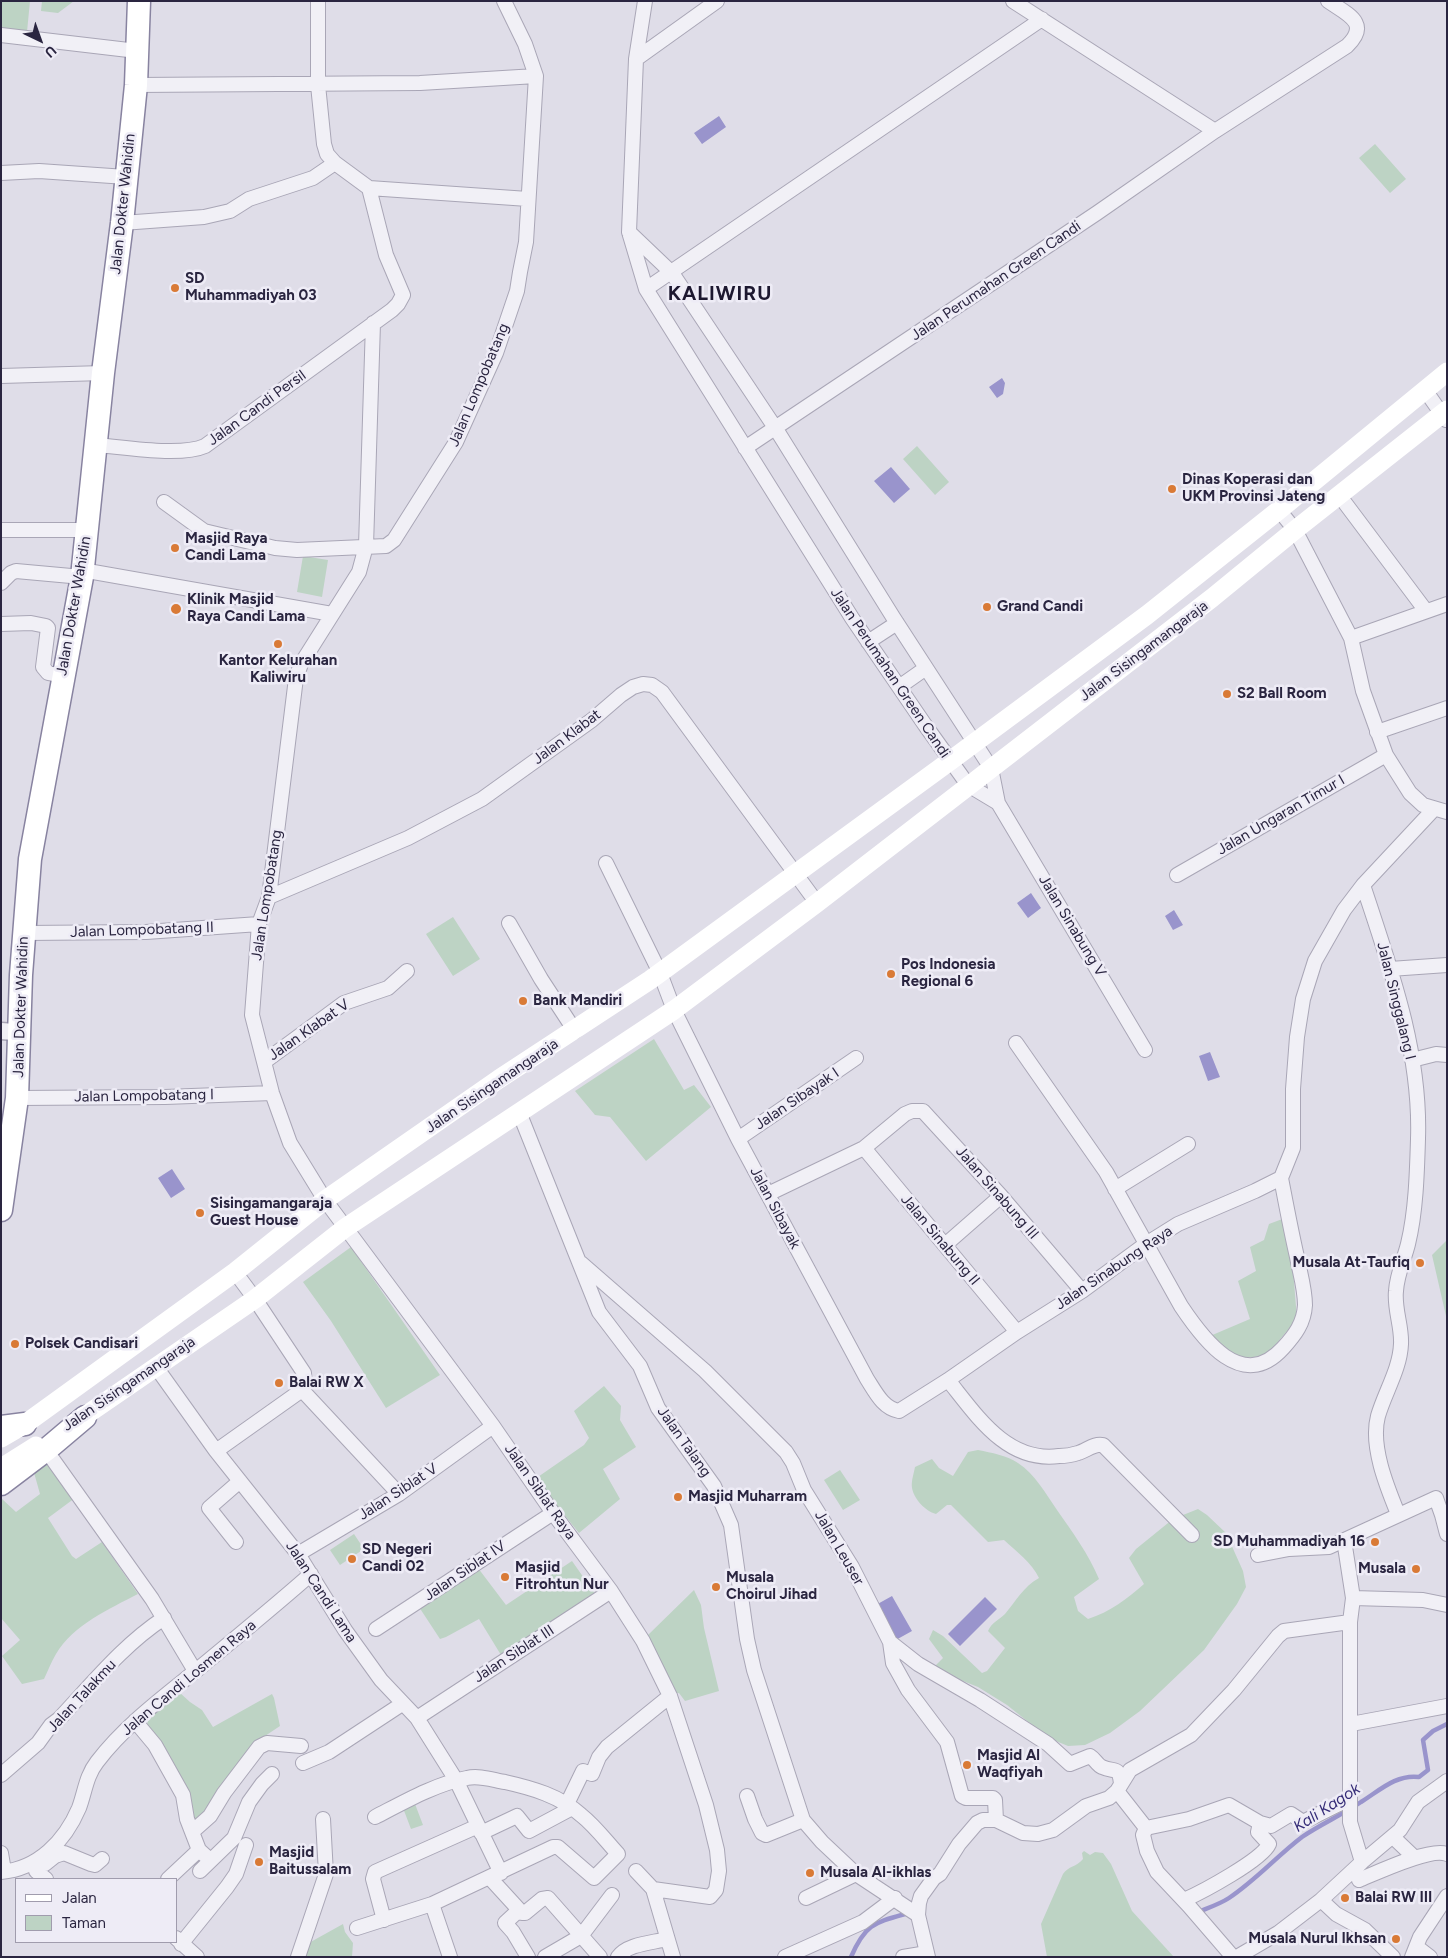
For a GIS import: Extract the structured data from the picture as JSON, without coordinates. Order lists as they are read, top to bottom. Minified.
{"streets":{"highway":["Jalan Dokter Wahidin"],"main road":["Jalan Sisingamangaraja"],"street":["Jalan Perumahan Green Candi","Jalan Lompobatang","Jalan Candi Persil","Jalan Klabat","Jalan Ungaran Timur I","Jalan Sinabung V","Jalan Lompobatang II","Jalan Singgalang I","Jalan Klabat V","Jalan Lompobatang I","Jalan Sibayak I","Jalan Sinabung III","Jalan Sibayak","Jalan Sinabung II","Jalan Sinabung Raya","Jalan Talang","Jalan Siblat V","Jalan Siblat Raya","Jalan Leuser","Jalan Siblat IV","Jalan Candi Lama","Jalan Siblat III","Jalan Candi Losmen Raya","Jalan Talakmu"]},"crossings":[["Jalan Dokter Wahidin","Jalan Candi Persil"],["Jalan Dokter Wahidin","Jalan Lompobatang II"],["Jalan Dokter Wahidin","Jalan Lompobatang I"],["Jalan Perumahan Green Candi","Jalan Sisingamangaraja"],["Jalan Perumahan Green Candi","Jalan Sinabung V"],["Jalan Lompobatang","Jalan Sisingamangaraja"],["Jalan Lompobatang","Jalan Klabat"],["Jalan Lompobatang","Jalan Lompobatang II"],["Jalan Lompobatang","Jalan Klabat V"],["Jalan Lompobatang","Jalan Lompobatang I"],["Jalan Sisingamangaraja","Jalan Klabat"],["Jalan Sisingamangaraja","Jalan Sibayak"],["Jalan Sisingamangaraja","Jalan Talang"],["Jalan Sisingamangaraja","Jalan Siblat Raya"],["Jalan Sisingamangaraja","Jalan Candi Lama"],["Jalan Sibayak I","Jalan Sibayak"],["Jalan Sinabung III","Jalan Sinabung II"],["Jalan Sinabung III","Jalan Sinabung Raya"],["Jalan Sibayak","Jalan Sinabung Raya"],["Jalan Sinabung II","Jalan Sinabung Raya"],["Jalan Talang","Jalan Leuser"],["Jalan Siblat V","Jalan Siblat Raya"],["Jalan Siblat V","Jalan Candi Lama"],["Jalan Siblat Raya","Jalan Siblat IV"],["Jalan Siblat Raya","Jalan Siblat III"],["Jalan Candi Lama","Jalan Siblat III"],["Jalan Candi Lama","Jalan Candi Losmen Raya"]],"districts":["KALIWIRU"],"water":["Kali Kagok"],"places":["SD Muhammadiyah 03","Dinas Koperasi dan UKM Provinsi Jateng","Masjid Raya Candi Lama","Grand Candi","Klinik Masjid Raya Candi Lama","Kantor Kelurahan Kaliwiru","S2 Ball Room","Pos Indonesia Regional 6","Bank Mandiri","Sisingamangaraja Guest House","Musala At-Taufiq","Polsek Candisari","Balai RW X","Masjid Muharram","SD Muhammadiyah 16","SD Negeri Candi 02","Musala","Masjid Fitrohtun Nur","Musala Choirul Jihad","Masjid Al Waqfiyah","Masjid Baitussalam","Musala Al-ikhlas","Balai RW III","Musala Nurul Ikhsan"],"legend":["Jalan","Taman"],"north":"bottom right"}
